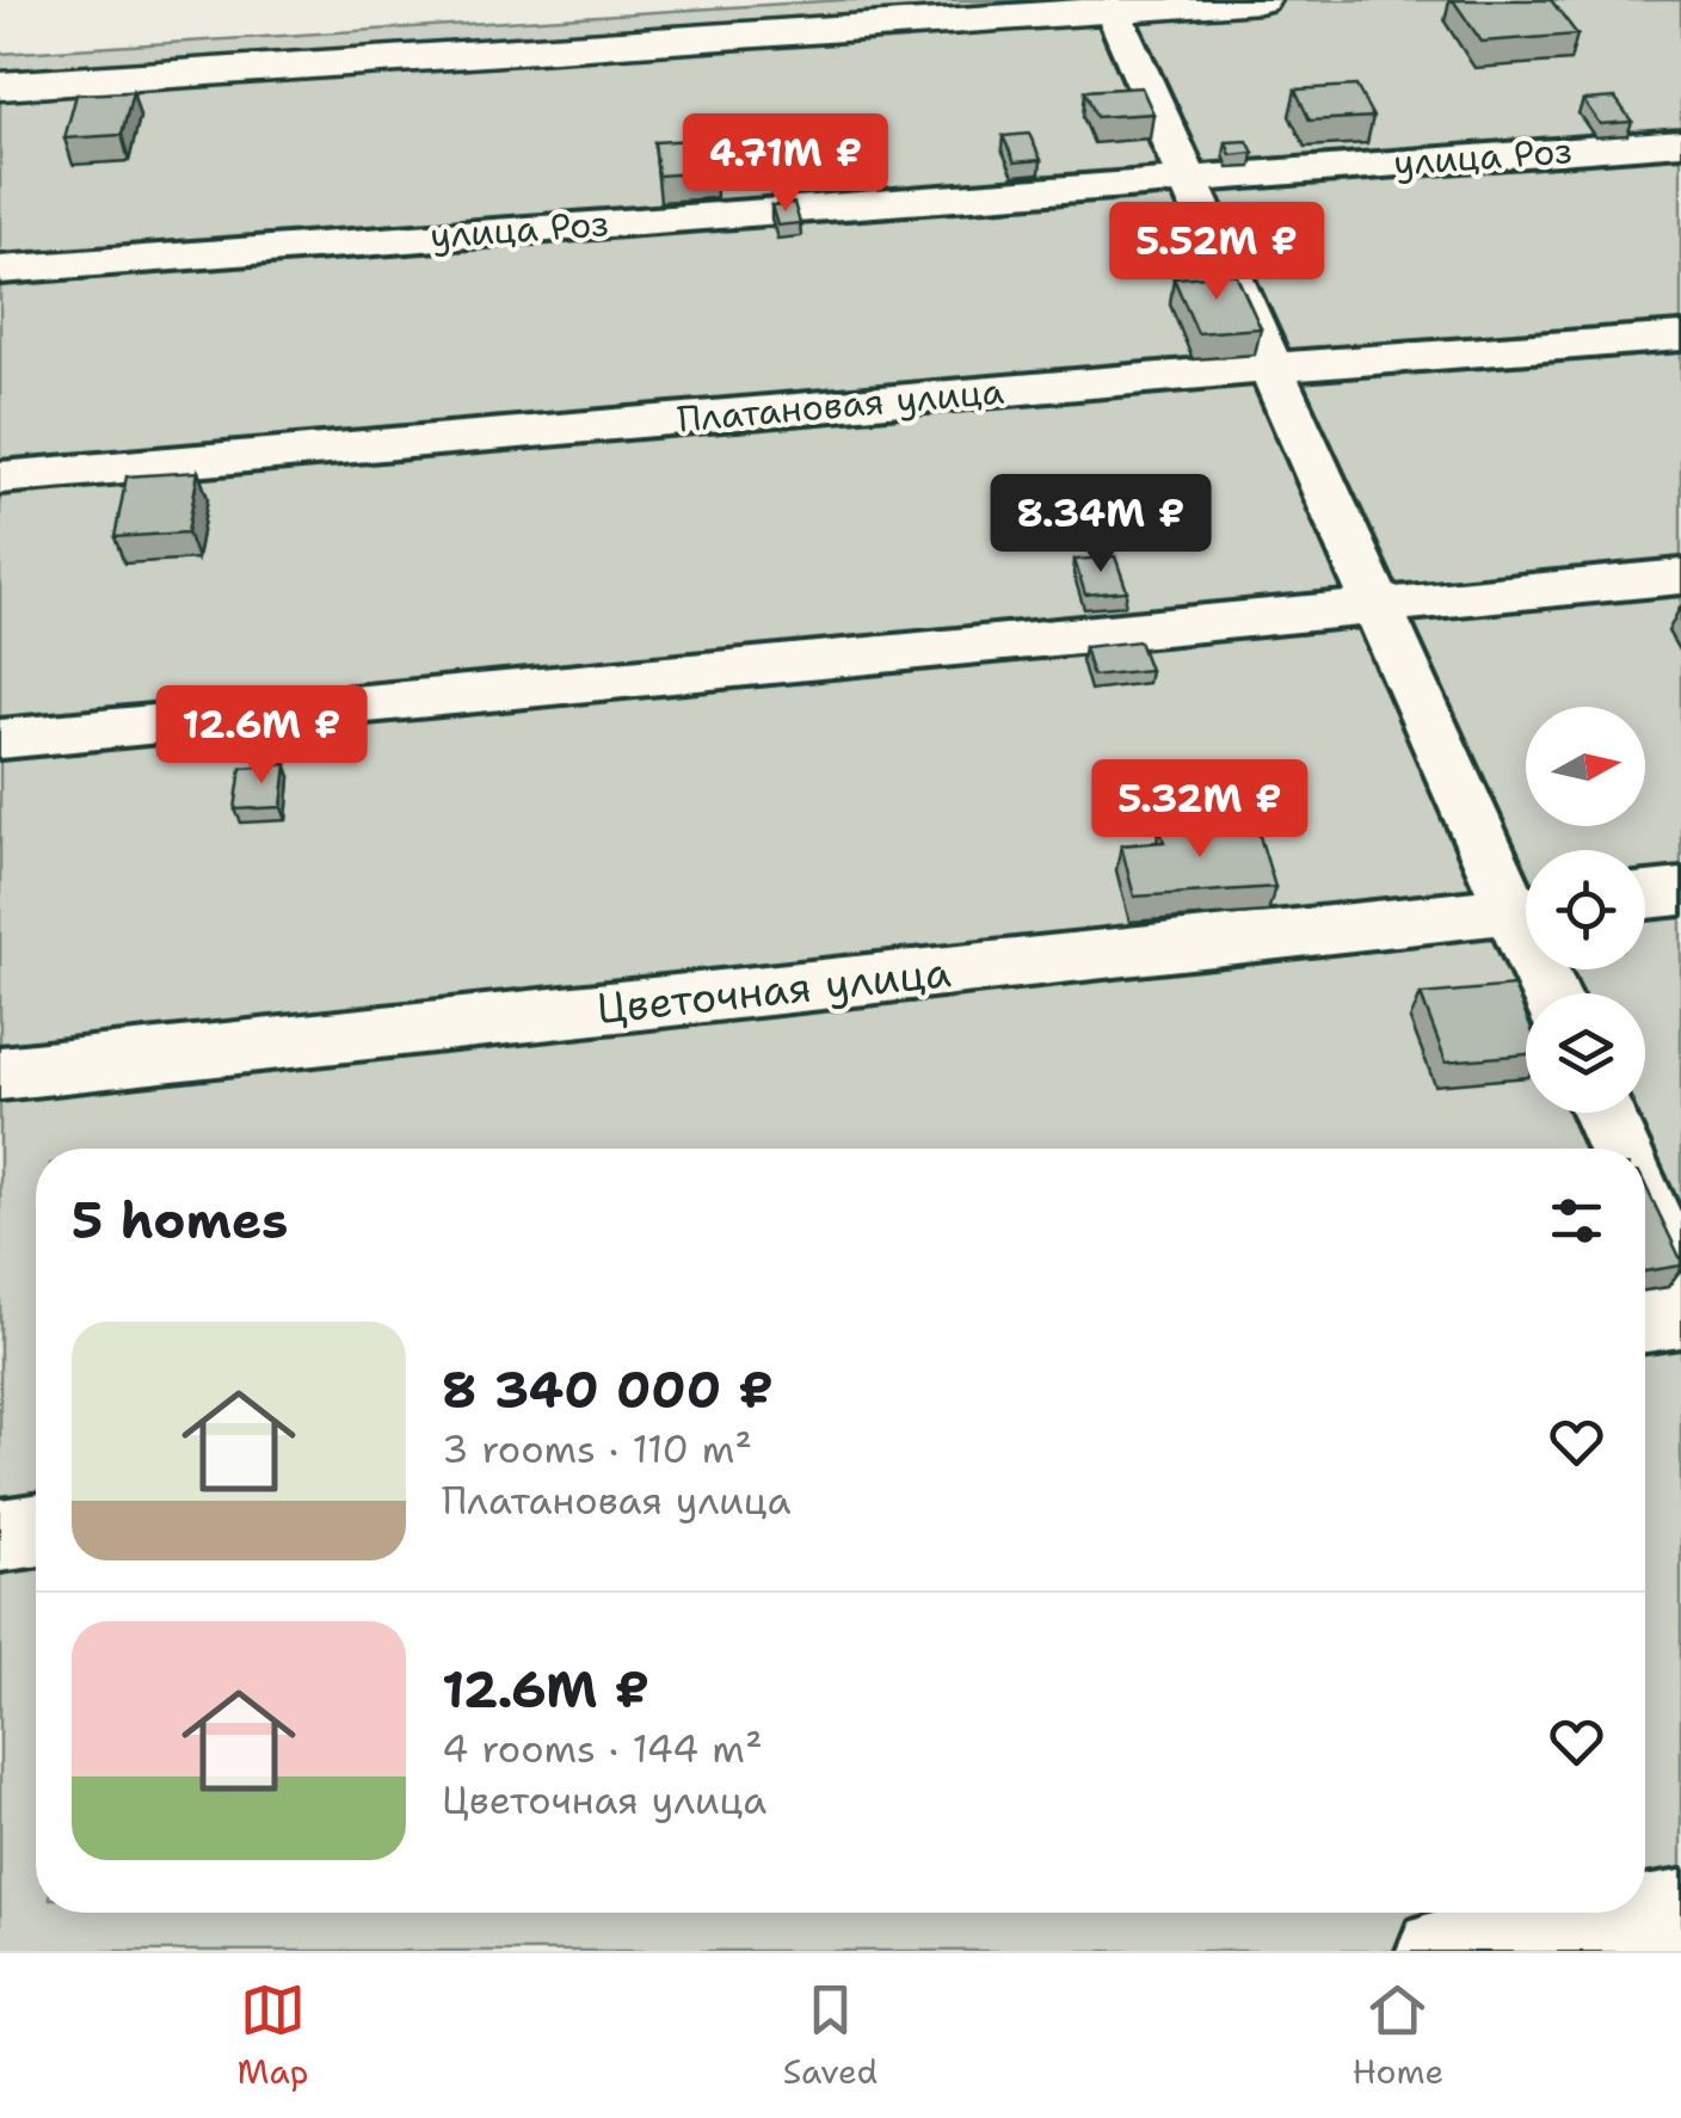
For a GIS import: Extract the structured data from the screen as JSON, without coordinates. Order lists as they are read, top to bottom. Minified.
{"streets":{"street":["улица Роз","Платановая улица","Цветочная улица"]},"north":"right","page":{"price":["4.71M ₽","5.52M ₽","8.34M ₽","12.6M ₽","5.32M ₽"],"heading":"5 homes","list":[{"name":"8 340 000 ₽","note":"3 rooms · 110 m² · Платановая улица"},{"name":"12.6M ₽","note":"4 rooms · 144 m² · Цветочная улица"}],"tabs":["Map","Saved","Home"]}}
